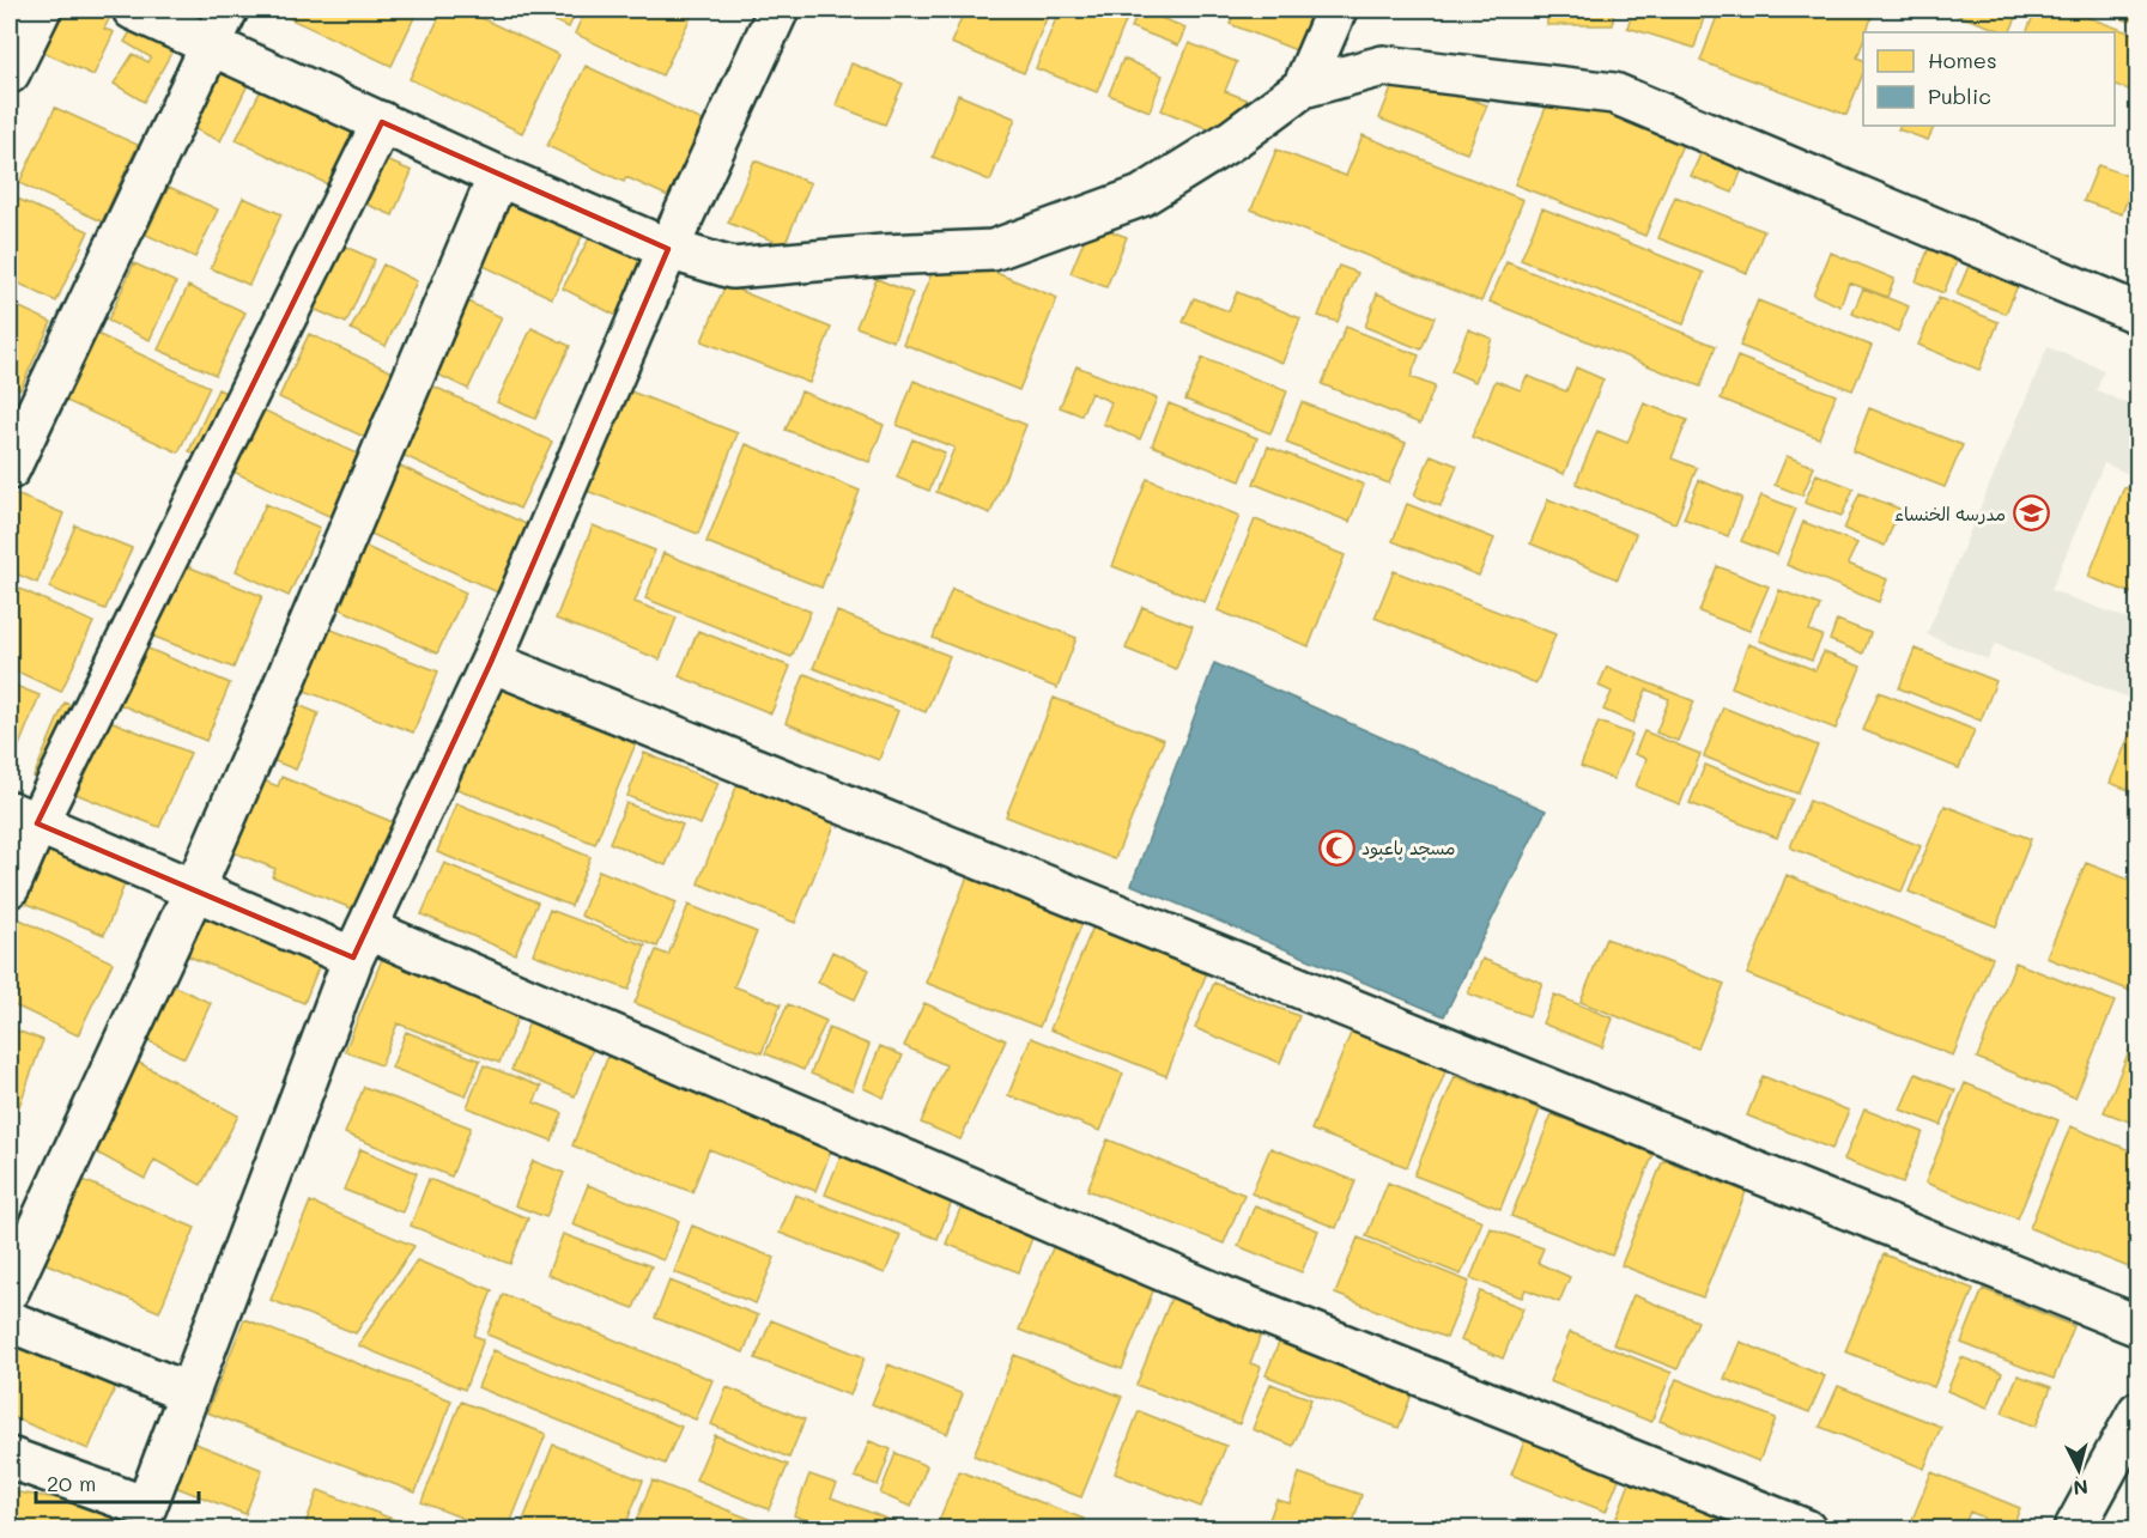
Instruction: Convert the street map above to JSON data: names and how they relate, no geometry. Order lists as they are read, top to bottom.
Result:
{
  "places": {
    "school or university": ["مدرسه الخنساء"],
    "mosque": ["مسجد باعبود"]
  },
  "legend": ["Homes", "Public"],
  "scale_bar": "20 m",
  "north": "bottom"
}
